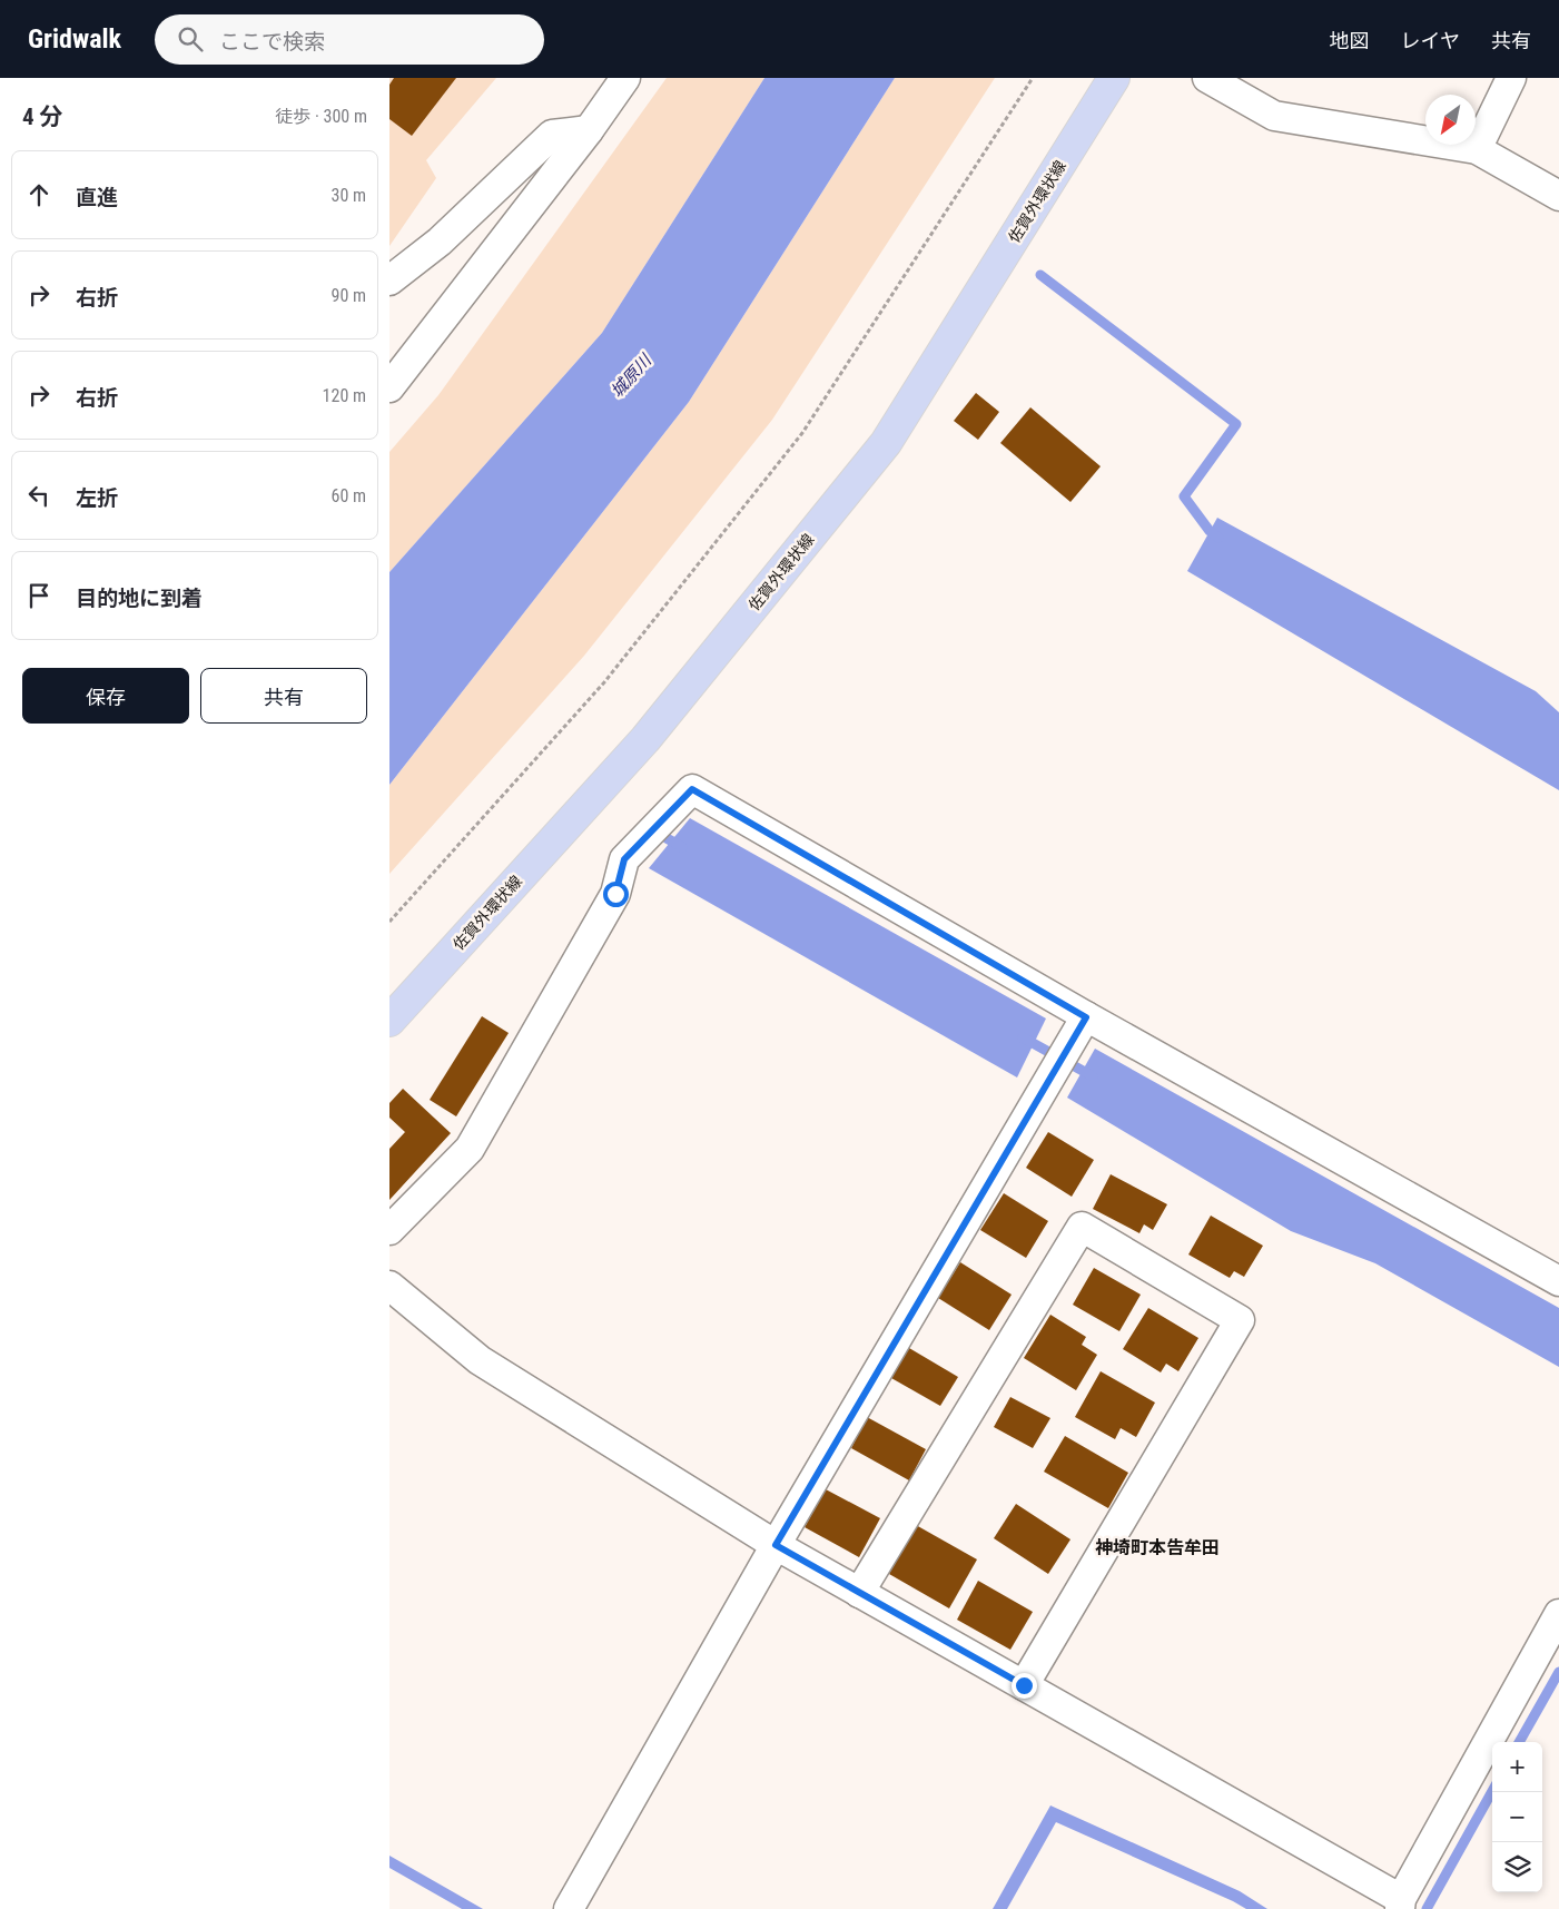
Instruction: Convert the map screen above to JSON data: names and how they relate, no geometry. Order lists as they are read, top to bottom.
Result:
{
  "streets": {
    "main road": ["佐賀外環状線"]
  },
  "districts": ["神埼町本告牟田"],
  "water": ["城原川"],
  "north": "bottom left",
  "page": {
    "header": "Gridwalk",
    "search": "ここで検索",
    "nav": ["地図", "レイヤ", "共有"],
    "heading": ["4 分", "徒歩 · 300 m"],
    "list": [
      ["直進", "30 m"],
      ["右折", "90 m"],
      ["右折", "120 m"],
      ["左折", "60 m"],
      "目的地に到着"
    ],
    "buttons": ["保存", "共有"],
    "map_buttons": ["+", "−"]
  }
}
